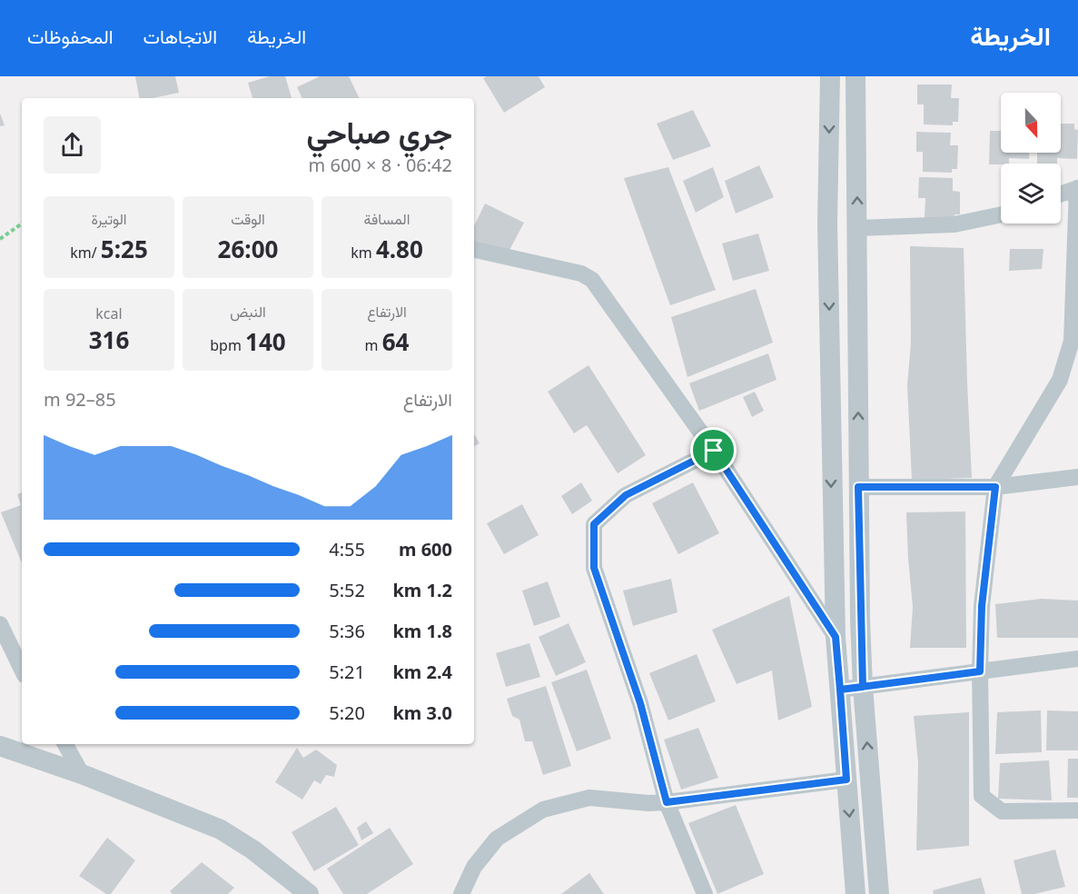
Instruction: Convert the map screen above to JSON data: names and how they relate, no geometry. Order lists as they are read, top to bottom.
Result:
{
  "north": "bottom",
  "page": {
    "header": "الخريطة",
    "nav": ["الخريطة", "الاتجاهات", "المحفوظات"],
    "heading": ["جري صباحي", "06:42 · 8 × 600 m"],
    "stats": [
      ["المسافة", "4.80 km"],
      ["الوقت", "26:00"],
      ["الوتيرة", "5:25 /km"],
      ["الارتفاع", "64 m"],
      ["النبض", "140 bpm"],
      ["kcal", "316"]
    ],
    "chart": ["الارتفاع", "85–92 m"],
    "list": [
      {
        "name": "600 m",
        "note": "4:55"
      },
      {
        "name": "1.2 km",
        "note": "5:52"
      },
      {
        "name": "1.8 km",
        "note": "5:36"
      },
      {
        "name": "2.4 km",
        "note": "5:21"
      },
      {
        "name": "3.0 km",
        "note": "5:20"
      }
    ]
  }
}
